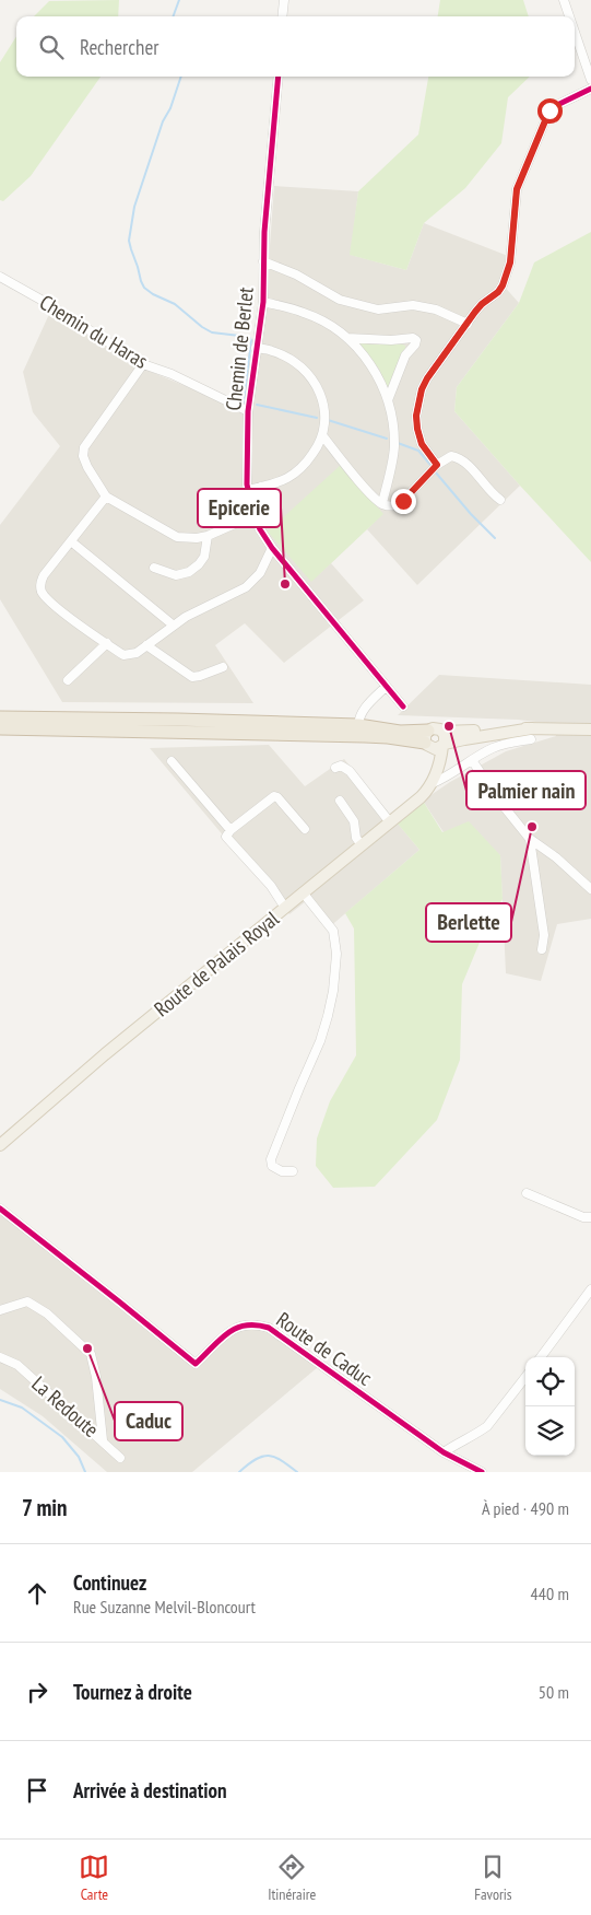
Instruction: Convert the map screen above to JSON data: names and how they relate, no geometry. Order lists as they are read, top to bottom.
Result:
{
  "streets": {
    "main road": ["Route de Palais Royal"],
    "street": [
      "Chemin du Haras",
      "Chemin de Berlet",
      "Route de Caduc",
      "La Redoute"
    ]
  },
  "crossings": [
    ["Chemin du Haras", "Chemin de Berlet"]
  ],
  "places": [
    "Epicerie",
    "Palmier nain",
    "Berlette",
    "Caduc"
  ],
  "page": {
    "search": "Rechercher",
    "heading": ["7 min", "À pied · 490 m"],
    "list": [
      ["Continuez", "Rue Suzanne Melvil-Bloncourt", "440 m"],
      ["Tournez à droite", "50 m"],
      "Arrivée à destination"
    ],
    "nav": ["Carte", "Itinéraire", "Favoris"]
  }
}
